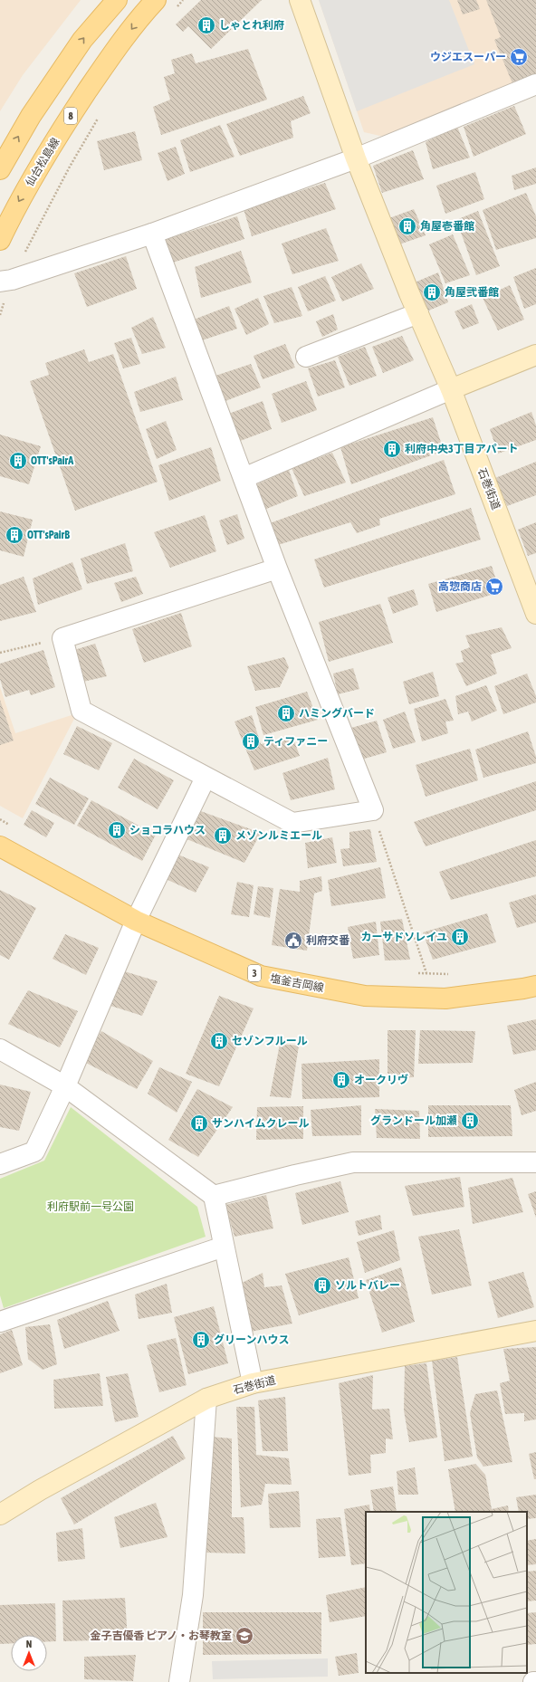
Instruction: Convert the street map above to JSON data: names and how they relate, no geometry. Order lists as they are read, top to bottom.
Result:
{
  "streets": {
    "main road": [
      "8",
      "仙台松島線",
      "3",
      "塩釜吉岡線"
    ],
    "street": ["石巻街道"]
  },
  "parks": ["利府駅前一号公園"],
  "places": {
    "building": [
      "しゃとれ利府",
      "角屋壱番館",
      "角屋弐番館",
      "利府中央3丁目アパート",
      "OTT'sPairA",
      "OTT'sPairB",
      "ハミングバード",
      "ティファニー",
      "ショコラハウス",
      "メゾンルミエール",
      "カーサドソレイユ",
      "セゾンフルール",
      "オークリヴ",
      "グランドール加瀬",
      "サンハイムクレール",
      "ソルトバレー",
      "グリーンハウス"
    ],
    "supermarket": ["ウジエスーパー", "高惣商店"],
    "public building": ["利府交番"],
    "school or university": ["金子吉優香 ピアノ・お琴教室"]
  },
  "north": "top"
}
